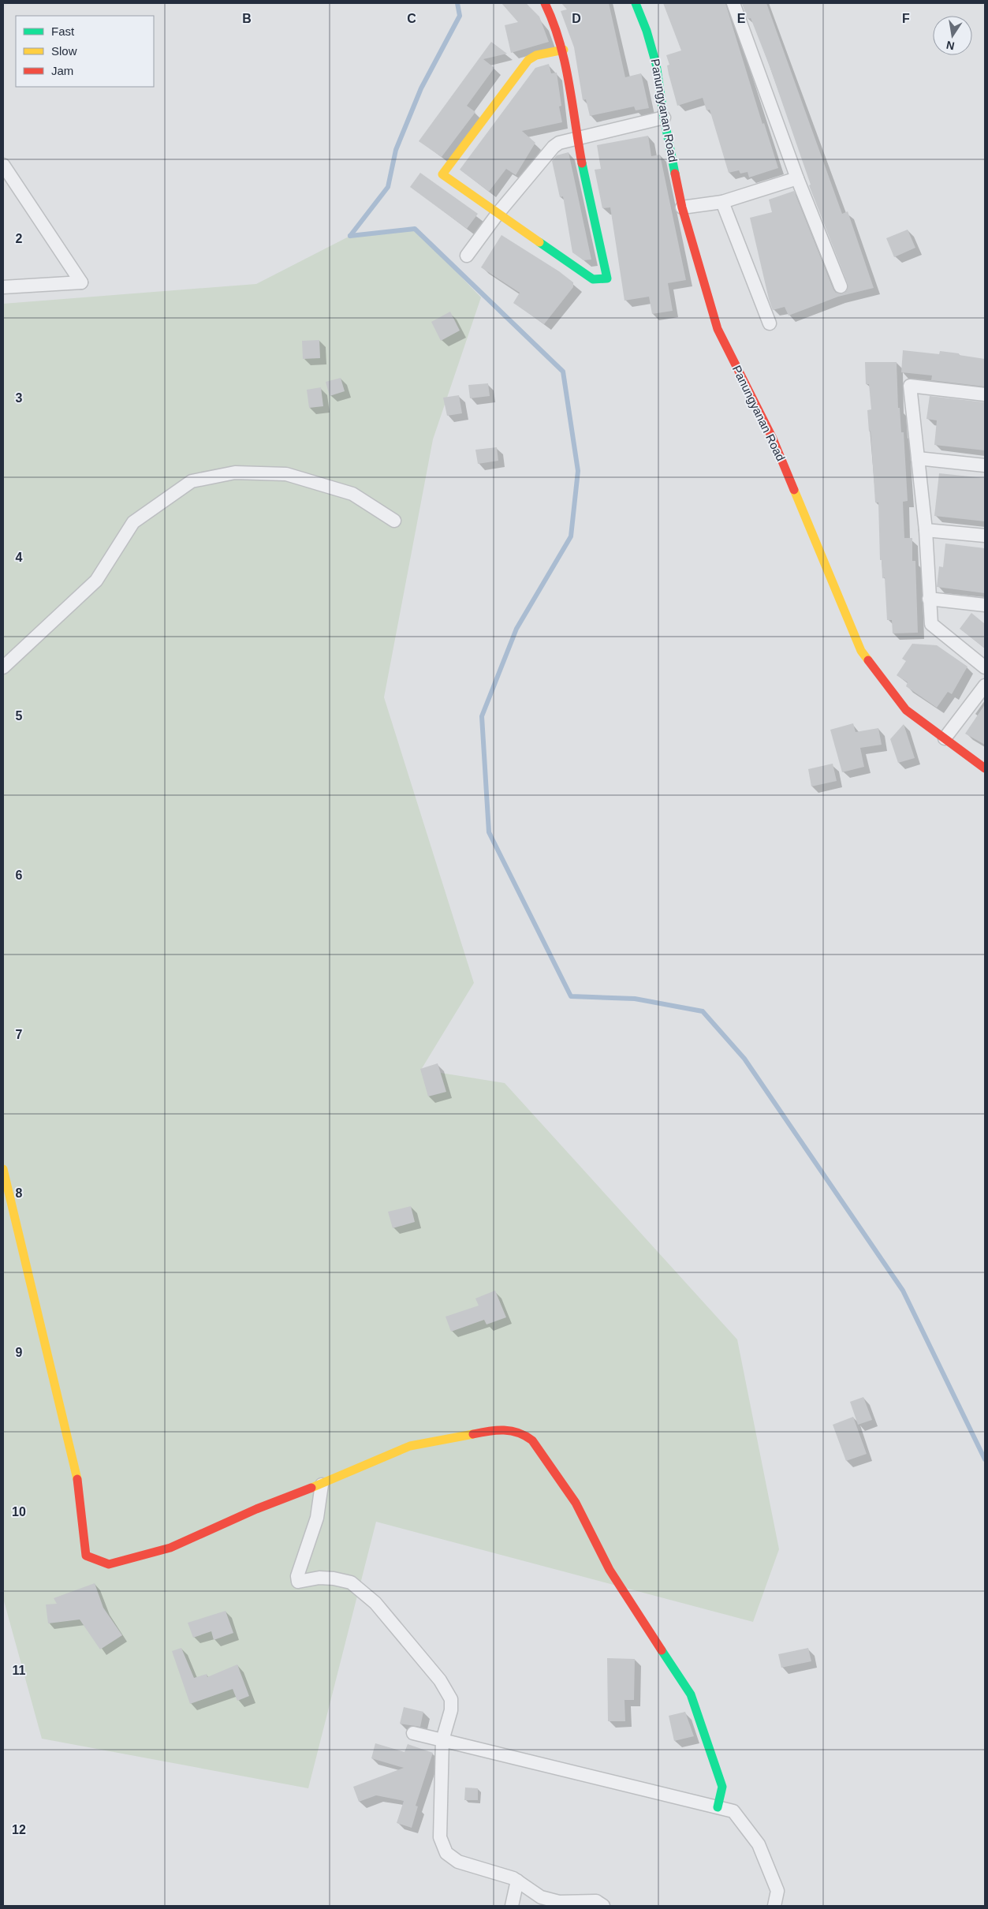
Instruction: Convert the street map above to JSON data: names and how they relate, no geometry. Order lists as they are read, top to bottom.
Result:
{
  "streets": {
    "street": ["Panungyanan Road"]
  },
  "legend": ["Fast", "Slow", "Jam"],
  "north": "bottom",
  "grid": {
    "columns": [
      "B",
      "C",
      "D",
      "E",
      "F"
    ],
    "rows": [
      "2",
      "3",
      "4",
      "5",
      "6",
      "7",
      "8",
      "9",
      "10",
      "11",
      "12"
    ]
  }
}
